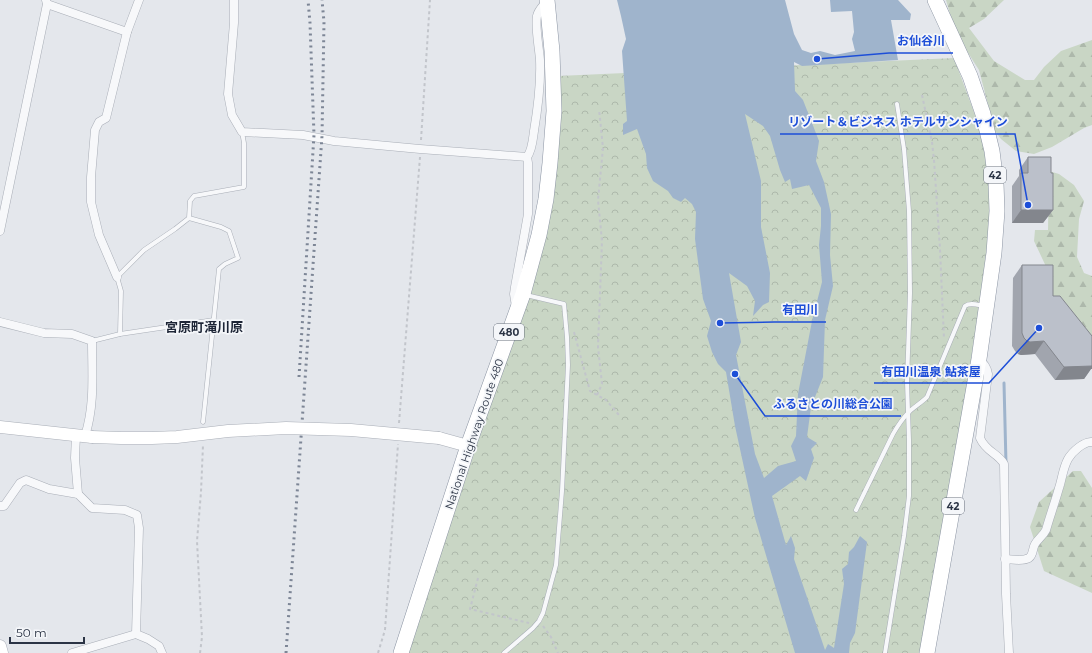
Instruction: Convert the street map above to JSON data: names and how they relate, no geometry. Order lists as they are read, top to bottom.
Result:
{
  "streets": {
    "highway": ["42", "480", "National Highway Route 480"]
  },
  "districts": ["宮原町滝川原"],
  "places": [
    "お仙谷川",
    "リゾート＆ビジネス ホテルサンシャイン",
    "有田川",
    "有田川温泉 鮎茶屋",
    "ふるさとの川総合公園"
  ],
  "scale_bar": "50 m"
}
